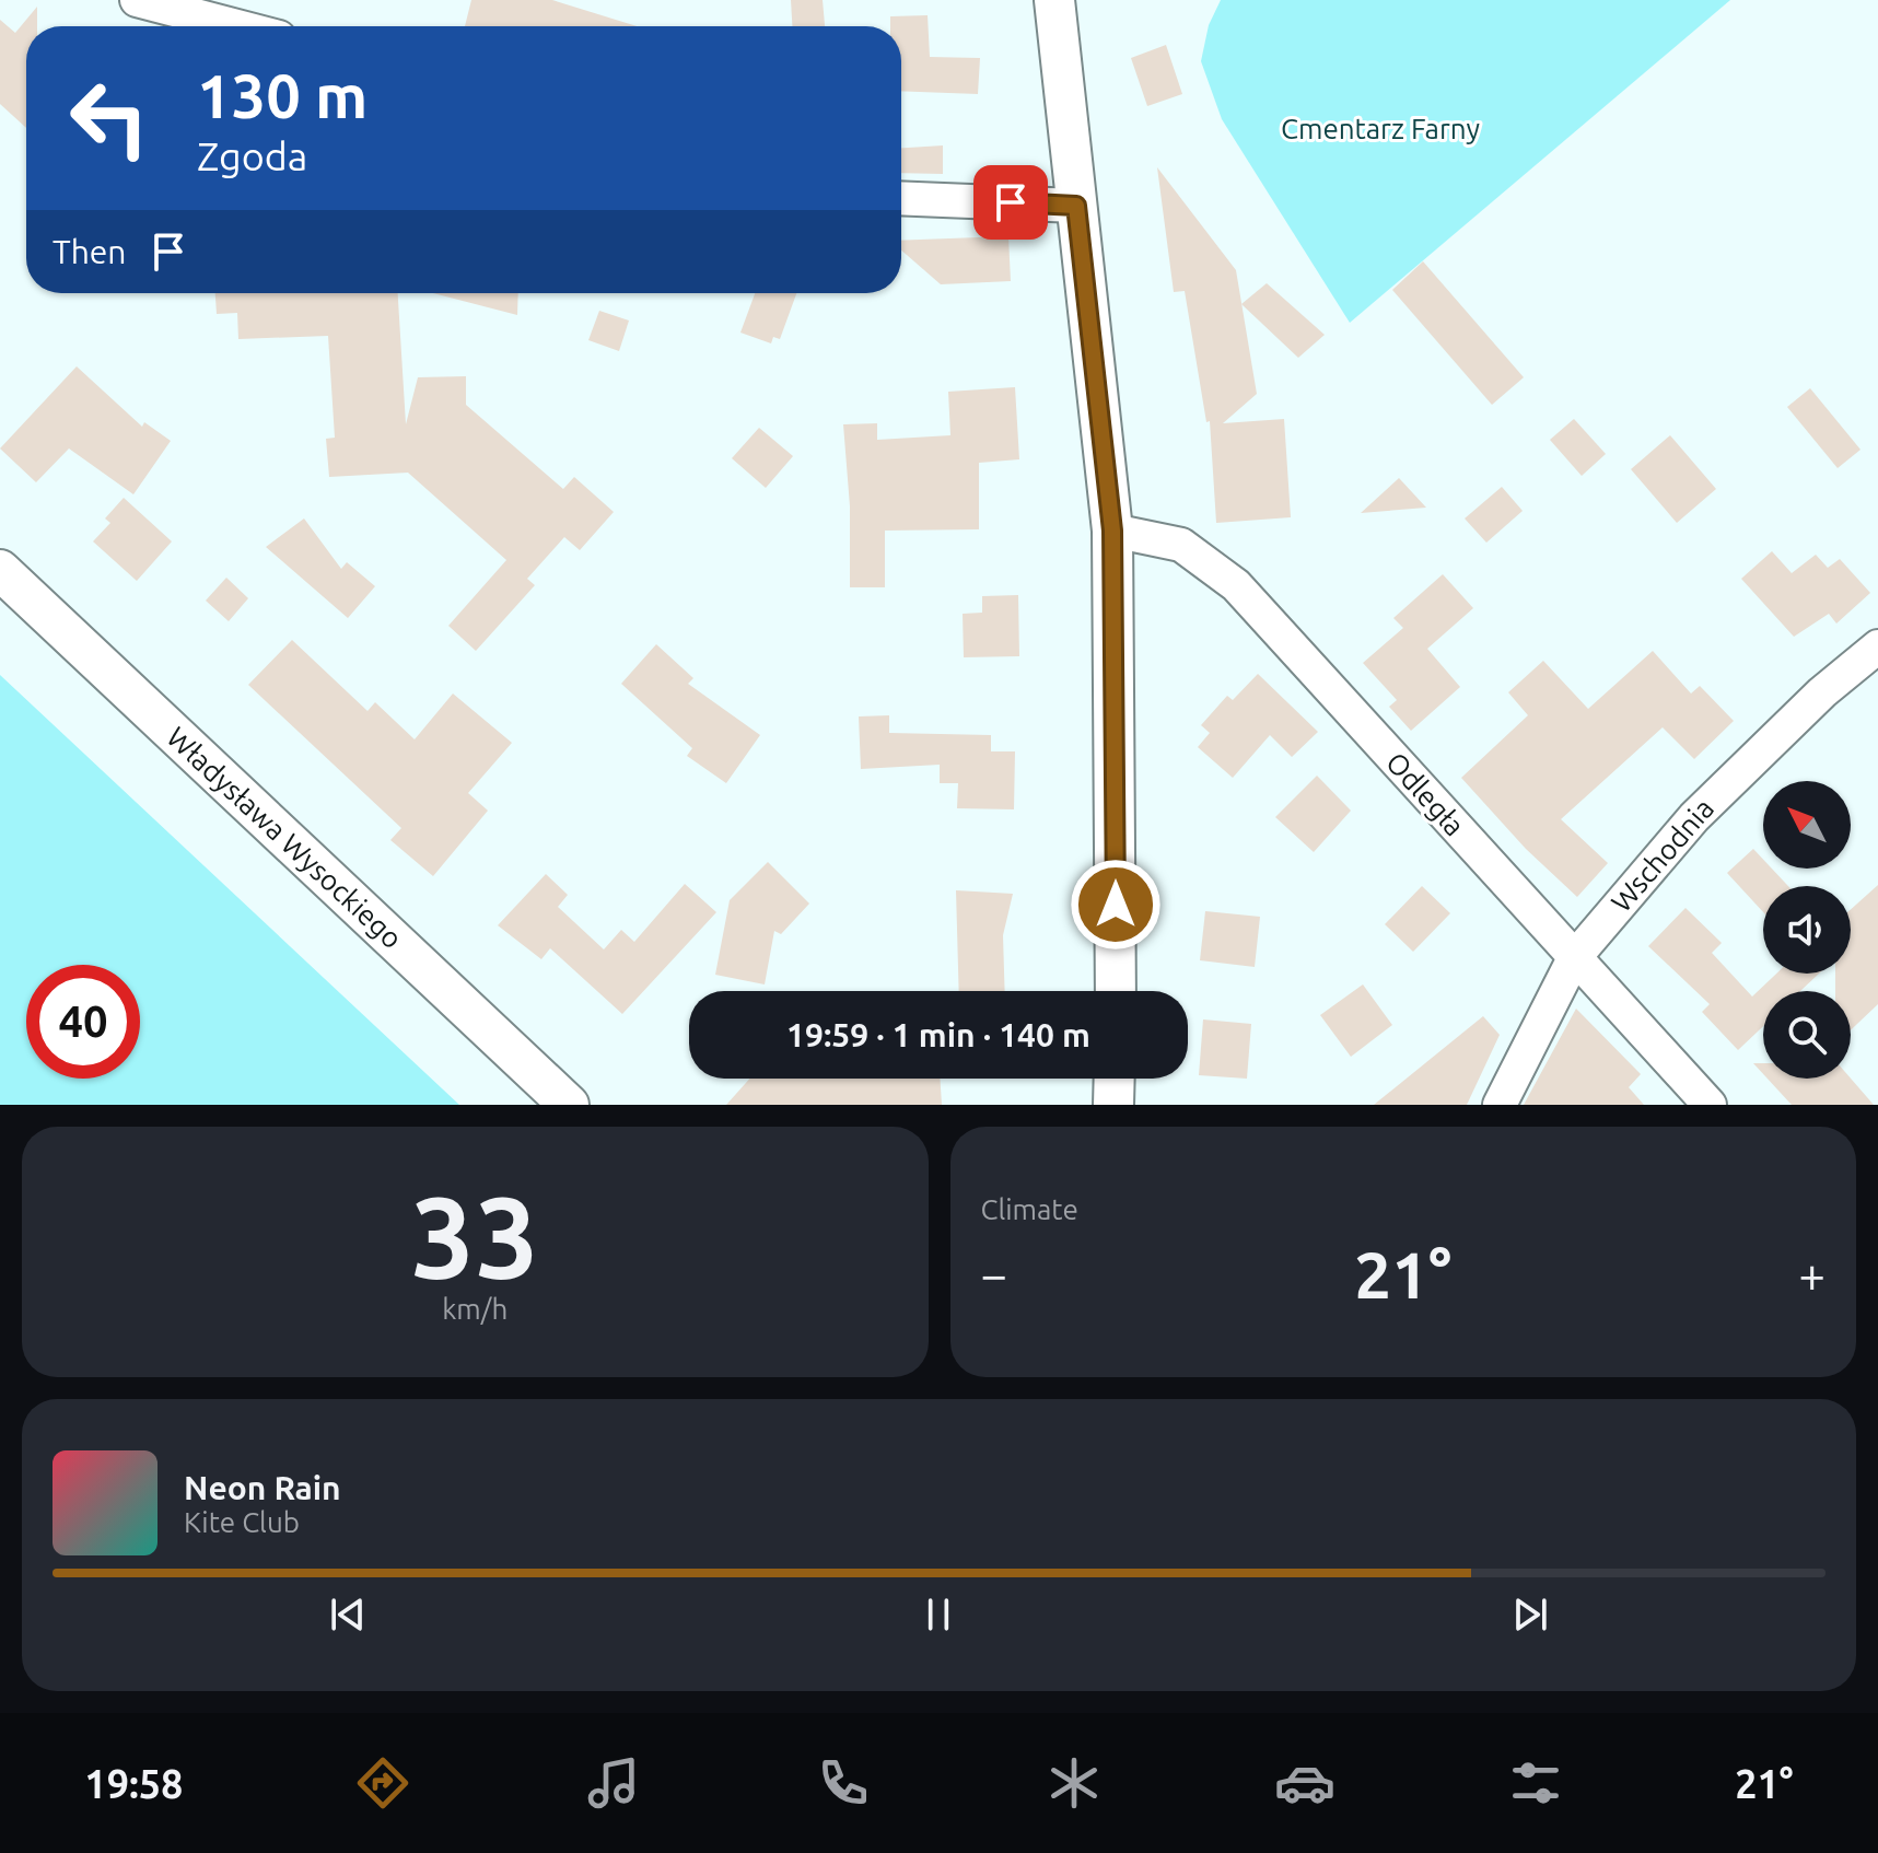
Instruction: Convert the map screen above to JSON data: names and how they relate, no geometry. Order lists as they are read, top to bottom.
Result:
{
  "streets": {
    "street": ["Odległa", "Władysława Wysockiego", "Wschodnia"]
  },
  "crossings": [
    ["Odległa", "Wschodnia"]
  ],
  "parks": ["Cmentarz Farny"],
  "north": "top left",
  "page": {
    "turn": ["130 m", "Zgoda"],
    "then": "Then",
    "limit": "40",
    "trip": "19:59 · 1 min · 140 m",
    "tile": [
      ["33", "km/h"],
      "Climate"
    ],
    "heat": ["−", "21°", "+"],
    "song": ["Neon Rain", "Kite Club"],
    "tabs": ["19:58", "21°"]
  }
}
